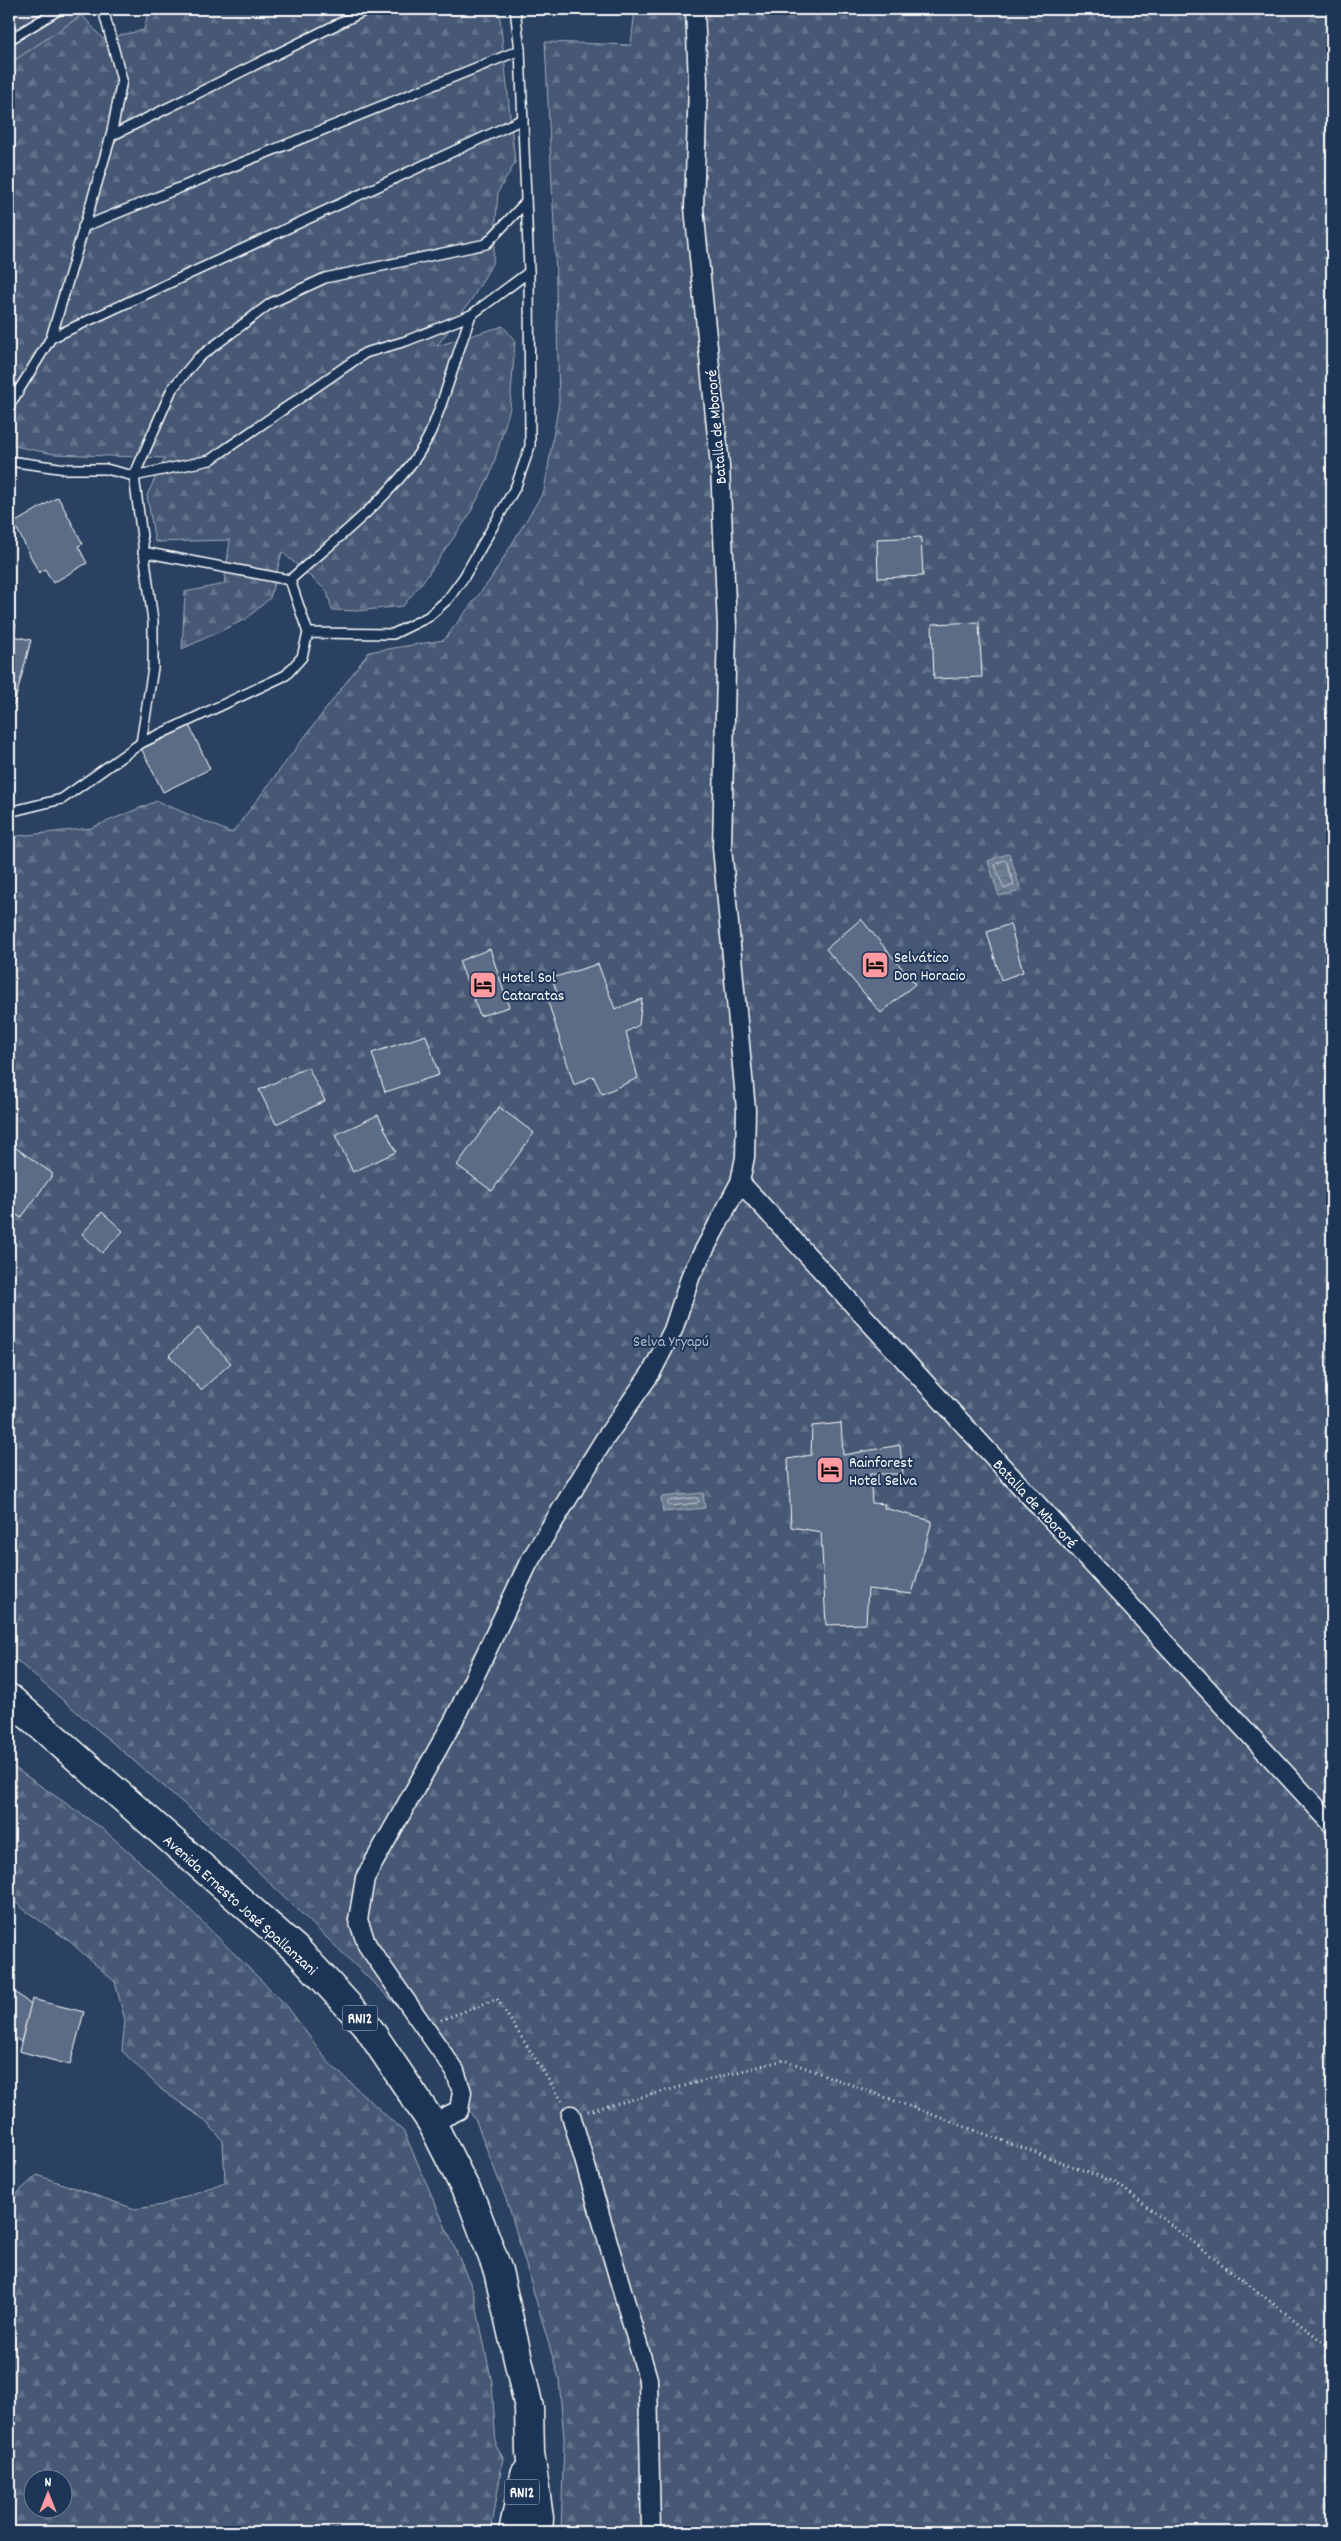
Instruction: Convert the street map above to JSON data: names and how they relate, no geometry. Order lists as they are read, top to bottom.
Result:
{
  "streets": {
    "highway": ["Avenida Ernesto José Spallanzani", "RN12"],
    "street": ["Batalla de Mbororé"]
  },
  "crossings": [
    ["Batalla de Mbororé", "Avenida Ernesto José Spallanzani"]
  ],
  "parks": ["Selva Yryapú"],
  "places": {
    "hotel": ["Selvático Don Horacio", "Hotel Sol Cataratas", "Rainforest Hotel Selva"]
  },
  "north": "top"
}
